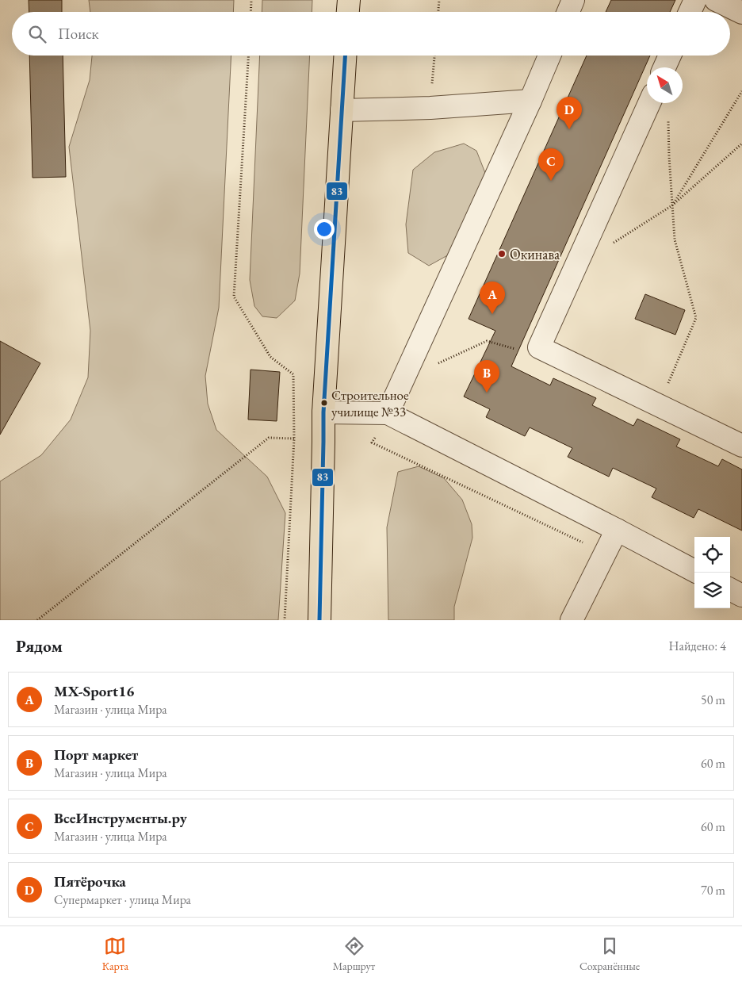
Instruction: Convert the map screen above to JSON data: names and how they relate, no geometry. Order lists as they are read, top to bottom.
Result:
{
  "places": ["Окинава", "Строительное училище №33"],
  "lines": ["transit line 83"],
  "north": "top left",
  "page": {
    "search": "Поиск",
    "pins": [
      "D",
      "C",
      "A",
      "B"
    ],
    "heading": ["Рядом", "Найдено: 4"],
    "list": [
      {
        "mark": "A",
        "name": "MX-Sport16",
        "note": "Магазин · улица Мира",
        "value": "50 m"
      },
      {
        "mark": "B",
        "name": "Порт маркет",
        "note": "Магазин · улица Мира",
        "value": "60 m"
      },
      {
        "mark": "C",
        "name": "ВсеИнструменты.ру",
        "note": "Магазин · улица Мира",
        "value": "60 m"
      },
      {
        "mark": "D",
        "name": "Пятёрочка",
        "note": "Супермаркет · улица Мира",
        "value": "70 m"
      }
    ],
    "nav": ["Карта", "Маршрут", "Сохранённые"]
  }
}
